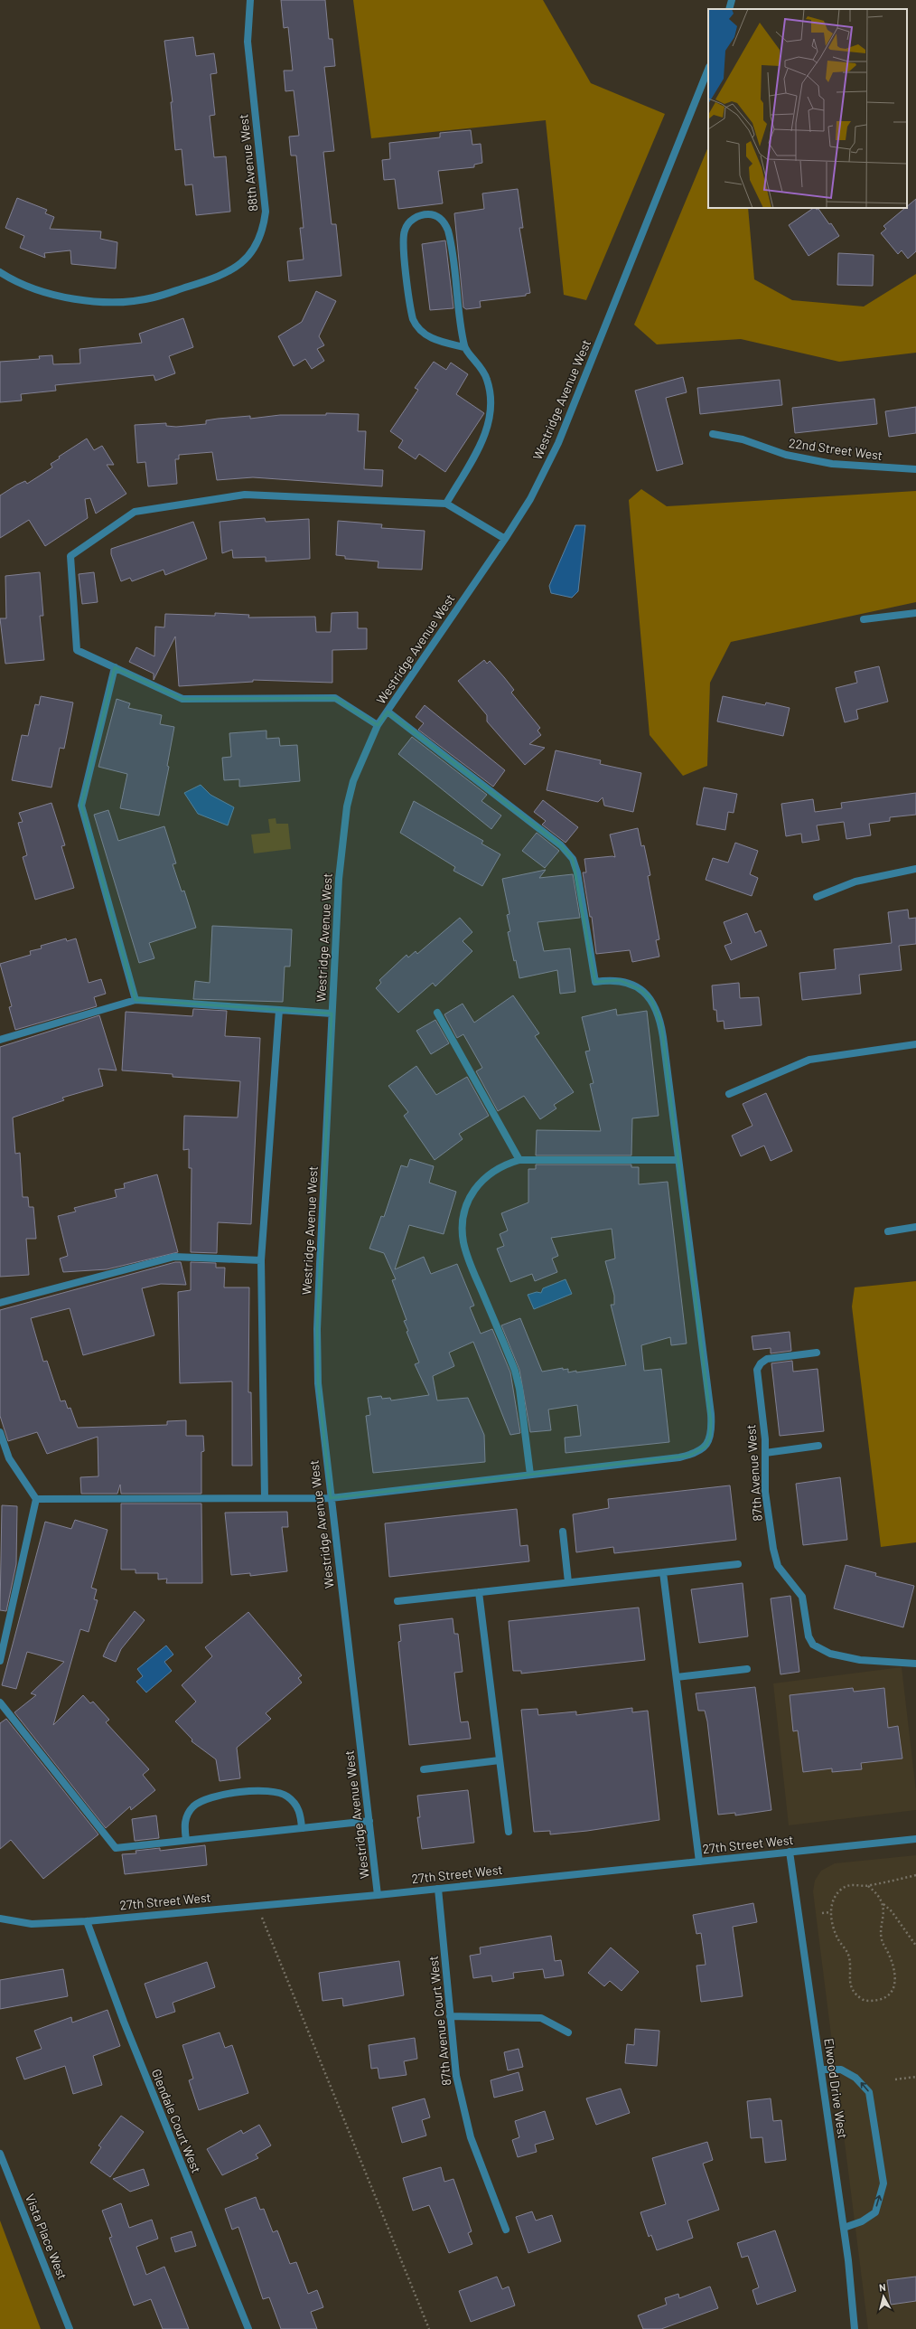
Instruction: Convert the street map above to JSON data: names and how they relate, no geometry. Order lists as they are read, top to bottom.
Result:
{
  "streets": {
    "street": [
      "88th Avenue West",
      "Westridge Avenue West",
      "22nd Street West",
      "87th Avenue West",
      "27th Street West",
      "87th Avenue Court West",
      "Elwood Drive West",
      "Glendale Court West",
      "Vista Place West"
    ]
  },
  "crossings": [
    ["Westridge Avenue West", "27th Street West"],
    ["27th Street West", "87th Avenue Court West"],
    ["27th Street West", "Elwood Drive West"],
    ["27th Street West", "Glendale Court West"]
  ],
  "north": "top"
}
